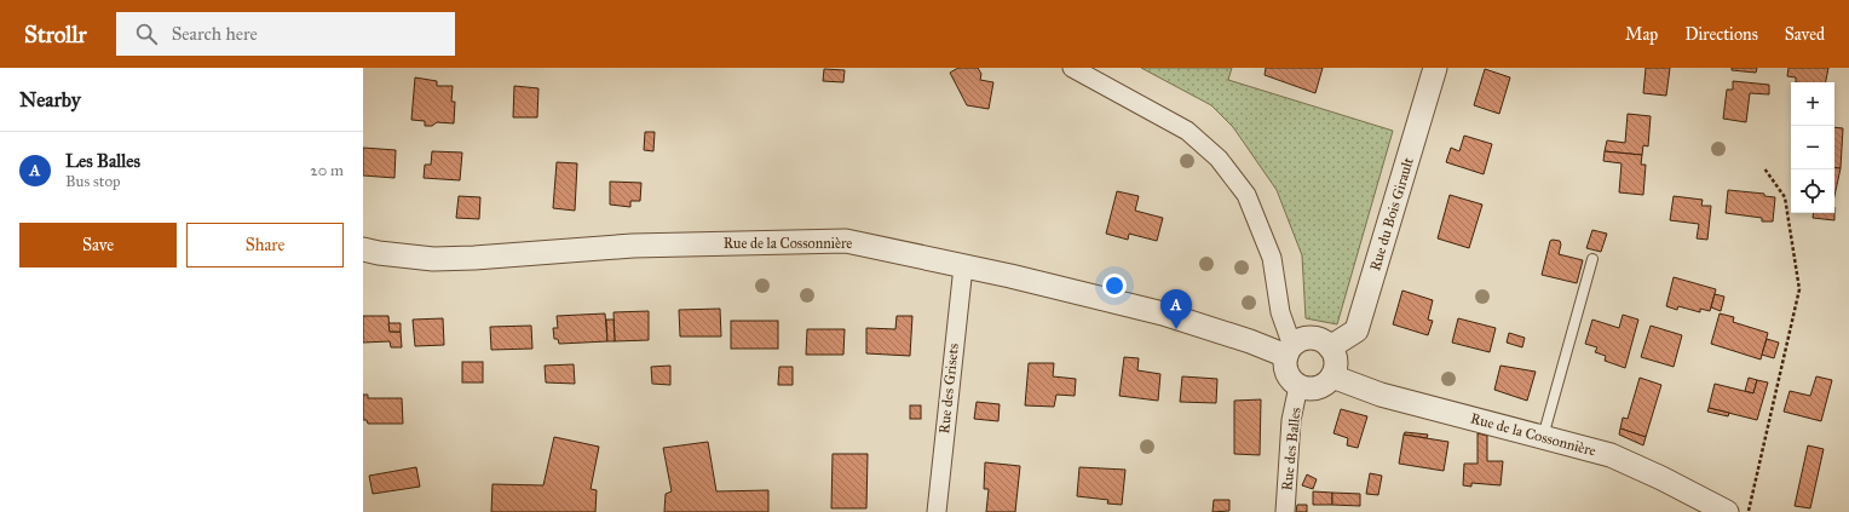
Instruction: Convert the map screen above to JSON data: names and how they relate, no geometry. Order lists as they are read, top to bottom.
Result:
{
  "streets": {
    "street": [
      "Rue du Bois Girault",
      "Rue de la Cossonnière",
      "Rue des Grisets",
      "Rue des Balles"
    ]
  },
  "crossings": [
    ["Rue du Bois Girault", "Rue de la Cossonnière"],
    ["Rue du Bois Girault", "Rue des Balles"],
    ["Rue de la Cossonnière", "Rue des Grisets"],
    ["Rue de la Cossonnière", "Rue des Balles"]
  ],
  "page": {
    "header": "Strollr",
    "search": "Search here",
    "nav": ["Map", "Directions", "Saved"],
    "heading": "Nearby",
    "map_buttons": ["+", "−"],
    "list": [
      {
        "mark": "A",
        "name": "Les Balles",
        "note": "Bus stop",
        "value": "20 m"
      }
    ],
    "buttons": ["Save", "Share"],
    "pins": "A"
  }
}
